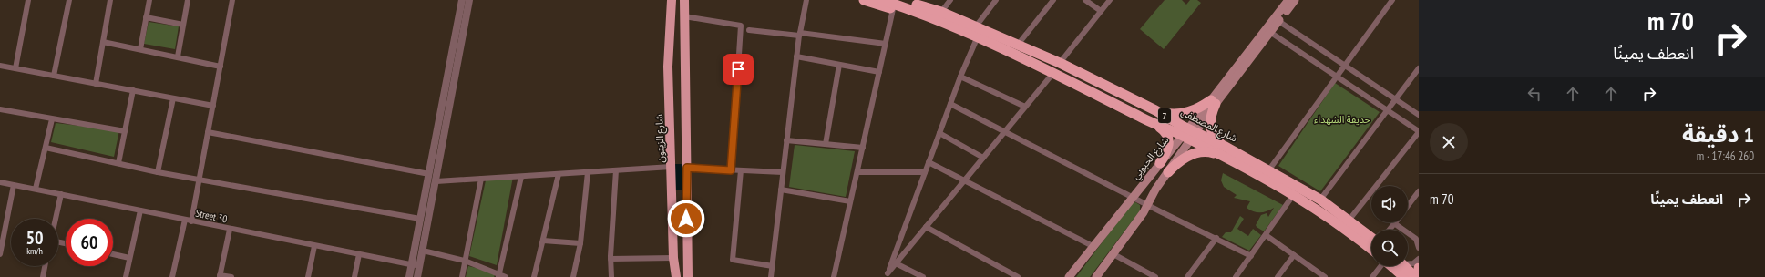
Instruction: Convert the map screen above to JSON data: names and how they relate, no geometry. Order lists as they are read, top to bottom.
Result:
{
  "streets": {
    "highway": ["7", "شارع المصطفى"],
    "main road": ["شارع الزيتون", "شارع الحبوبي"],
    "street": ["Street 30"]
  },
  "crossings": [
    ["7", "شارع المصطفى"],
    ["شارع المصطفى", "شارع الحبوبي"]
  ],
  "parks": ["حديقة الشهداء"],
  "page": {
    "turn": ["70 m", "انعطف يمينًا"],
    "heading": ["1 دقيقة", "260 m · 17:46"],
    "list": [
      {
        "name": "انعطف يمينًا",
        "value": "70 m"
      }
    ],
    "speed": "50 km/h",
    "limit": "60"
  }
}
